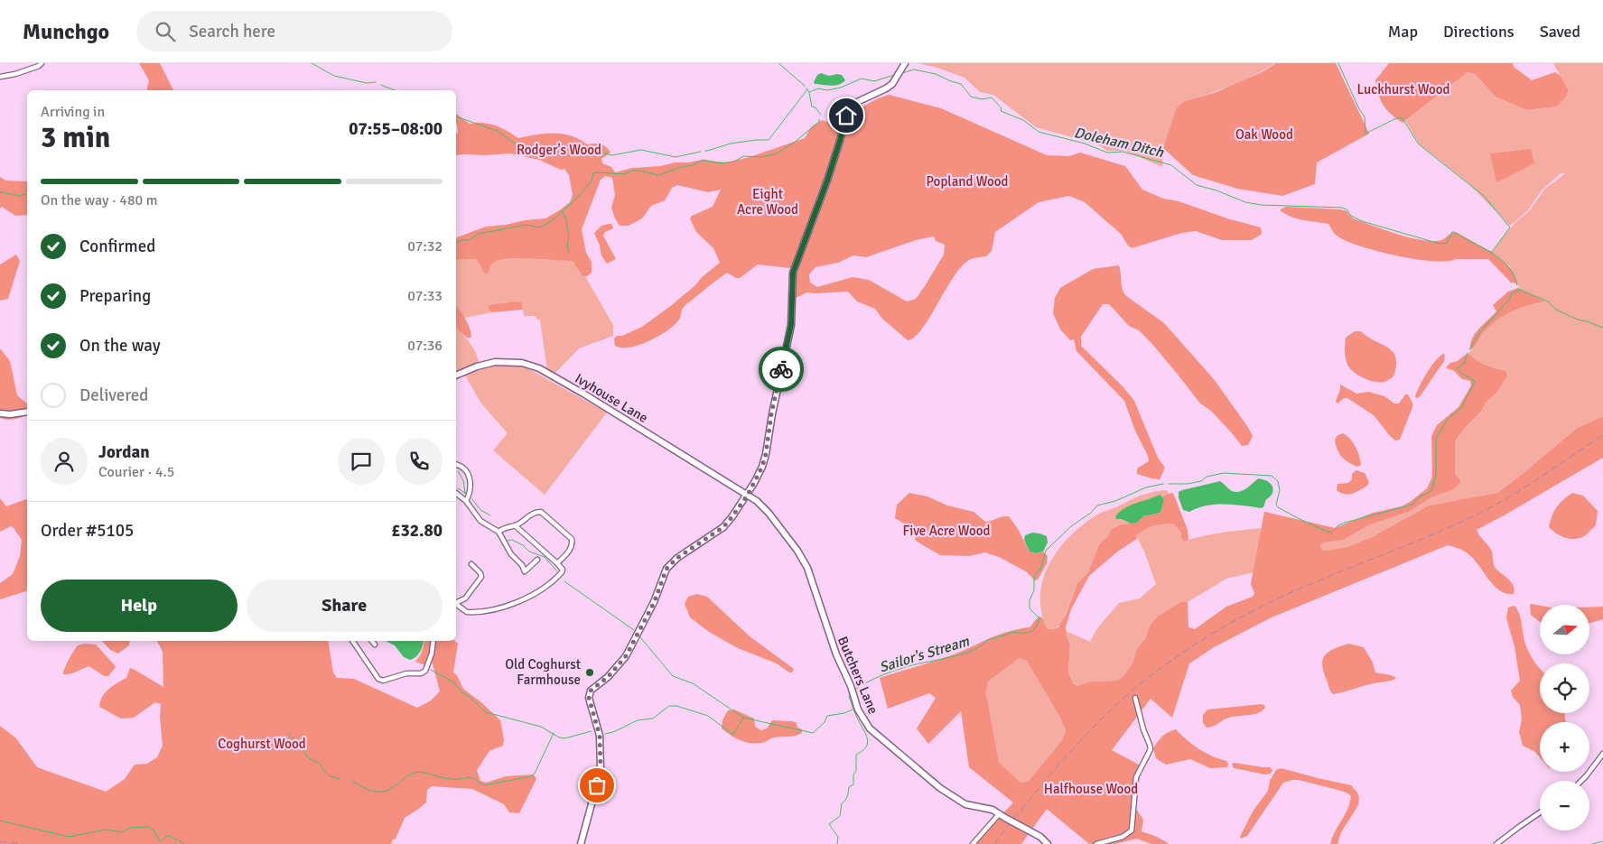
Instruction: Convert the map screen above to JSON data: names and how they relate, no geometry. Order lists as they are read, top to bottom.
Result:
{
  "streets": {
    "street": ["Ivyhouse Lane", "Butchers Lane"]
  },
  "crossings": [
    ["Ivyhouse Lane", "Butchers Lane"]
  ],
  "water": ["Doleham Ditch", "Sailor's Stream"],
  "parks": [
    "Luckhurst Wood",
    "Oak Wood",
    "Rodger's Wood",
    "Popland Wood",
    "Eight Acre Wood",
    "Five Acre Wood",
    "Coghurst Wood",
    "Halfhouse Wood"
  ],
  "places": ["Old Coghurst Farmhouse"],
  "north": "right",
  "page": {
    "header": "Munchgo",
    "search": "Search here",
    "nav": ["Map", "Directions", "Saved"],
    "heading": ["3 min", "Arriving in", "07:55–08:00"],
    "panel": [
      "Jordan",
      "Courier · 4.5",
      "Order #5105",
      "£32.80"
    ],
    "bar": "On the way · 480 m",
    "list": [
      ["Confirmed", "07:32"],
      ["Preparing", "07:33"],
      ["On the way", "07:36"],
      "Delivered"
    ],
    "buttons": ["Help", "Share"],
    "map_buttons": ["+", "−"]
  }
}
